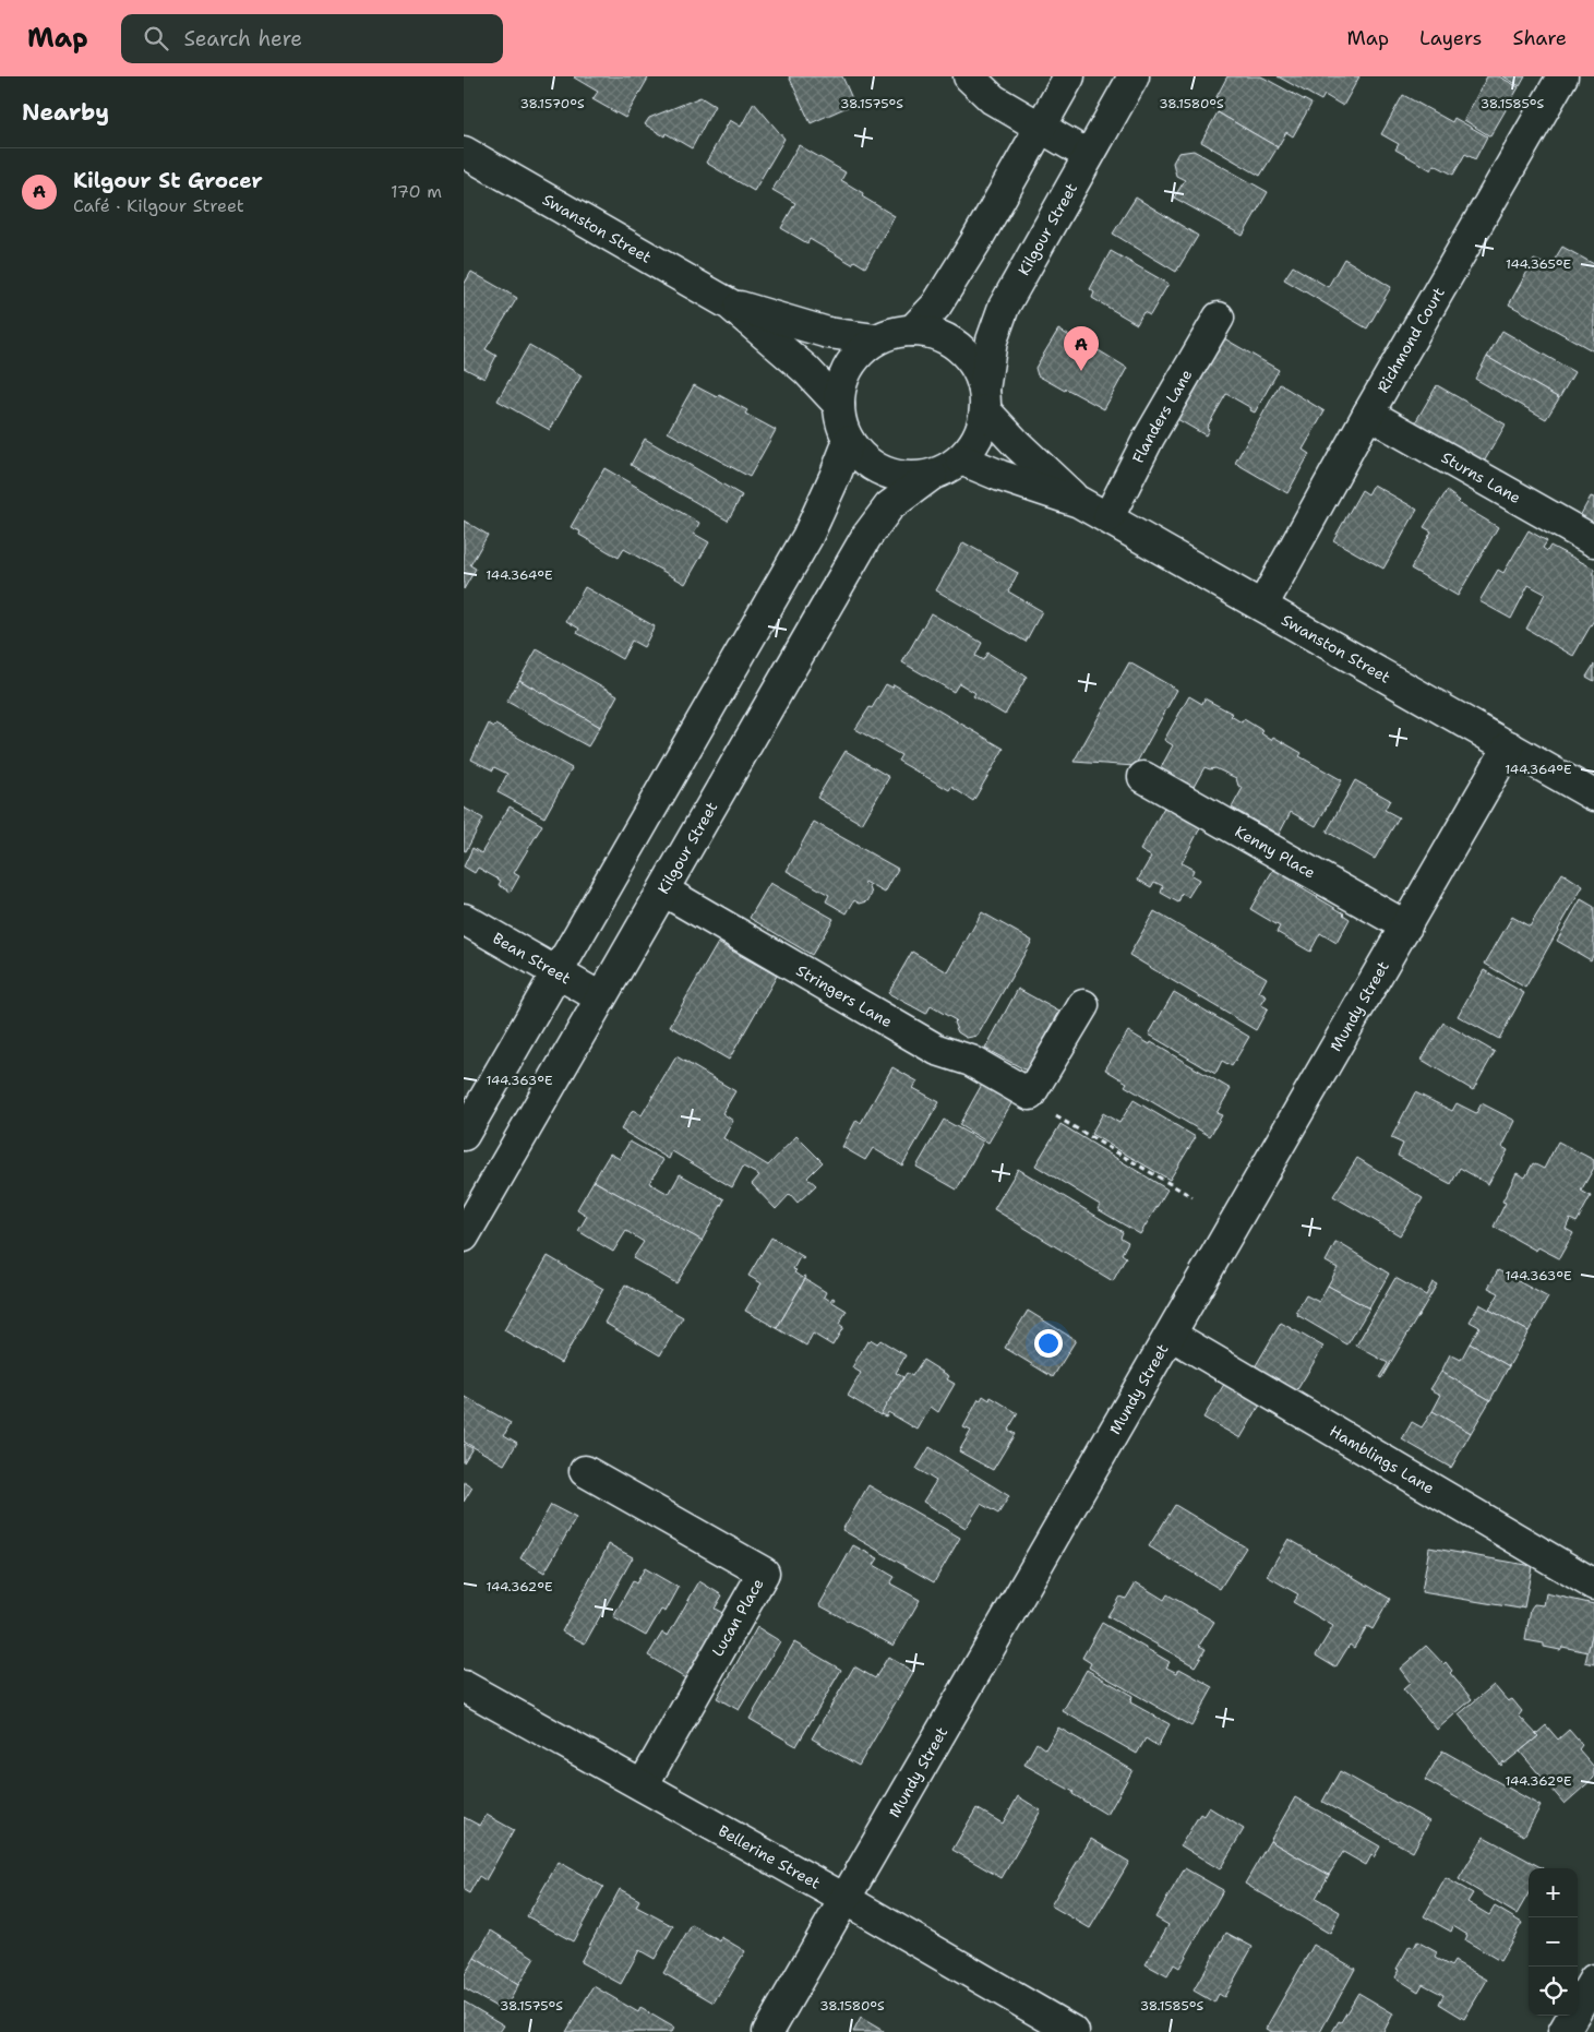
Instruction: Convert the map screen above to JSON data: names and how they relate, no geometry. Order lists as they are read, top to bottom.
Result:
{
  "streets": {
    "street": [
      "Swanston Street",
      "Kilgour Street",
      "Richmond Court",
      "Flanders Lane",
      "Sturns Lane",
      "Kenny Place",
      "Bean Street",
      "Stringers Lane",
      "Mundy Street",
      "Hamblings Lane",
      "Lucan Place",
      "Bellerine Street"
    ]
  },
  "crossings": [
    ["Swanston Street", "Kilgour Street"],
    ["Swanston Street", "Richmond Court"],
    ["Swanston Street", "Flanders Lane"],
    ["Swanston Street", "Mundy Street"],
    ["Kilgour Street", "Bean Street"],
    ["Kilgour Street", "Stringers Lane"],
    ["Richmond Court", "Sturns Lane"],
    ["Kenny Place", "Mundy Street"],
    ["Mundy Street", "Hamblings Lane"],
    ["Mundy Street", "Bellerine Street"],
    ["Lucan Place", "Bellerine Street"]
  ],
  "page": {
    "header": "Map",
    "search": "Search here",
    "nav": ["Map", "Layers", "Share"],
    "heading": "Nearby",
    "list": [
      {
        "mark": "A",
        "name": "Kilgour St Grocer",
        "note": "Café · Kilgour Street",
        "value": "170 m"
      }
    ],
    "pins": "A",
    "map_buttons": ["+", "−"]
  },
  "coordinates": [
    "38.1570°S",
    "38.1575°S",
    "38.1580°S",
    "38.1585°S",
    "144.365°E",
    "144.364°E",
    "144.363°E",
    "144.362°E"
  ]
}
